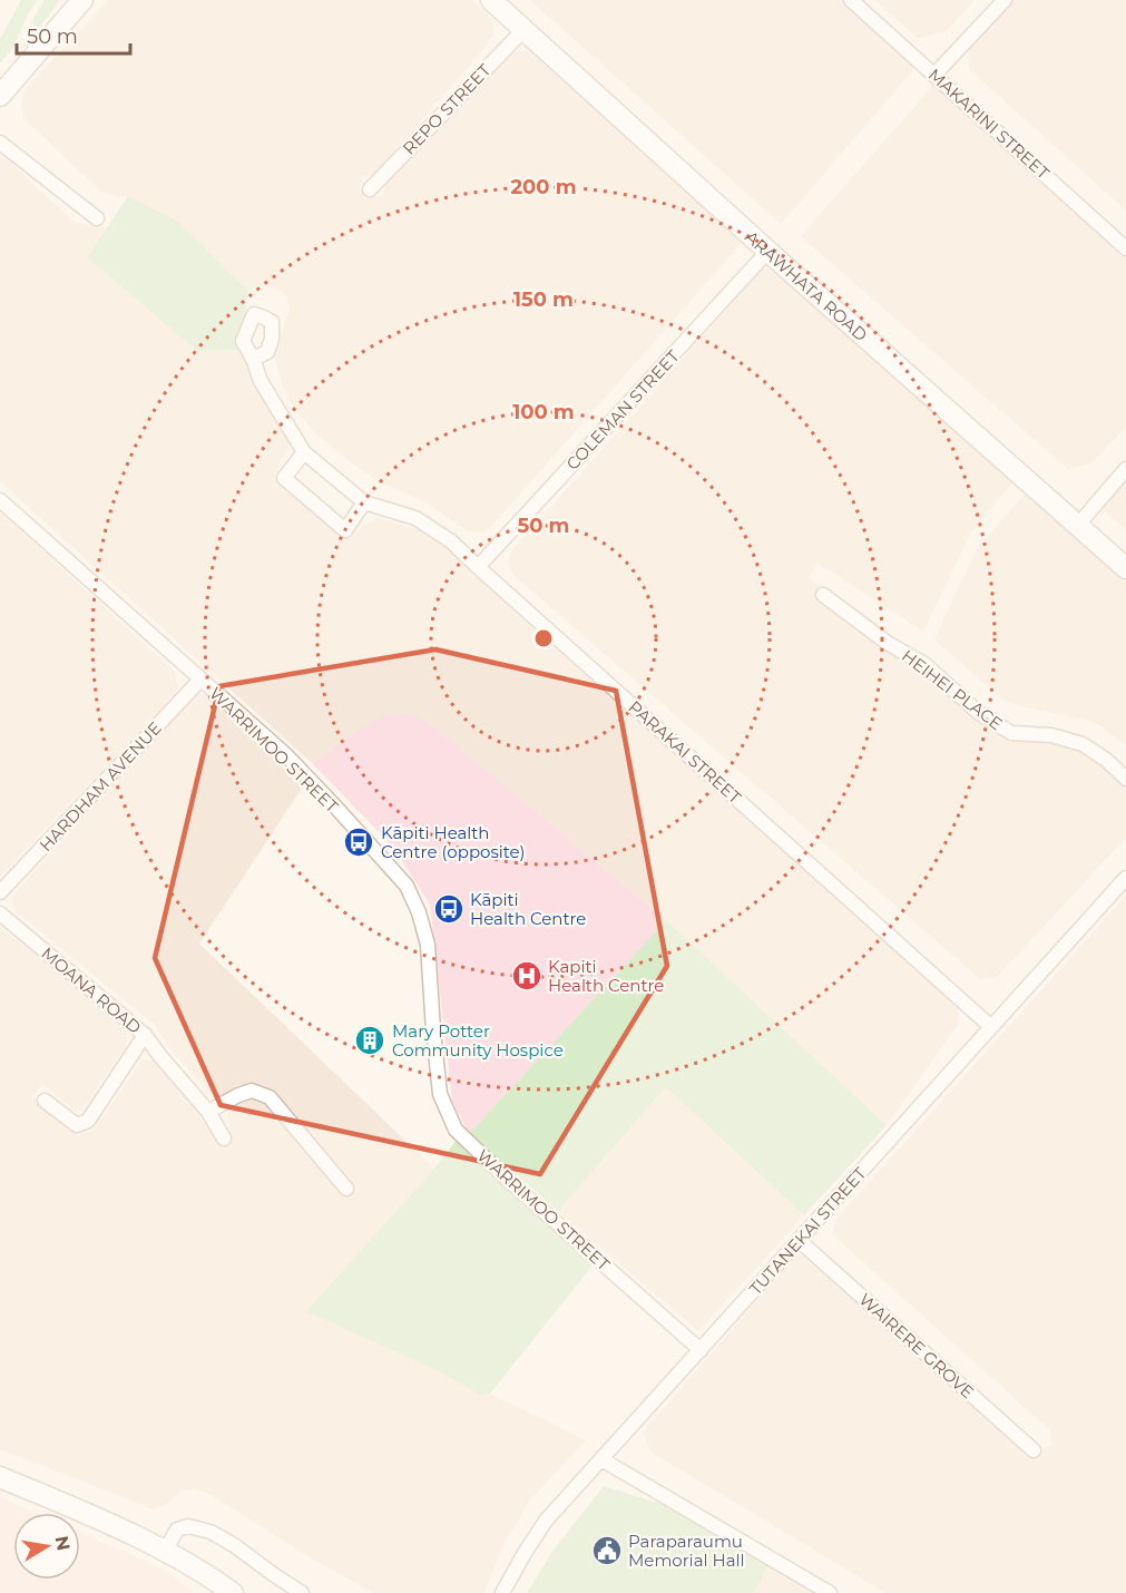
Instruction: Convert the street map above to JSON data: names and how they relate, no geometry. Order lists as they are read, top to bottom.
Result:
{
  "streets": {
    "main road": ["ARAWHATA ROAD"],
    "street": [
      "REPO STREET",
      "MAKARINI STREET",
      "COLEMAN STREET",
      "HEIHEI PLACE",
      "WARRIMOO STREET",
      "PARAKAI STREET",
      "HARDHAM AVENUE",
      "MOANA ROAD",
      "TUTANEKAI STREET",
      "WAIRERE GROVE"
    ]
  },
  "crossings": [
    ["REPO STREET", "ARAWHATA ROAD"],
    ["ARAWHATA ROAD", "COLEMAN STREET"],
    ["COLEMAN STREET", "PARAKAI STREET"],
    ["WARRIMOO STREET", "HARDHAM AVENUE"],
    ["WARRIMOO STREET", "TUTANEKAI STREET"],
    ["PARAKAI STREET", "TUTANEKAI STREET"],
    ["TUTANEKAI STREET", "WAIRERE GROVE"]
  ],
  "places": {
    "bus stop": ["Kāpiti Health Centre (opposite)", "Kāpiti Health Centre"],
    "hospital": ["Kapiti Health Centre"],
    "building": ["Mary Potter Community Hospice"],
    "public building": ["Paraparaumu Memorial Hall"]
  },
  "scale_bar": "50 m",
  "north": "right",
  "rings": [
    "200 m",
    "150 m",
    "100 m",
    "50 m"
  ]
}
